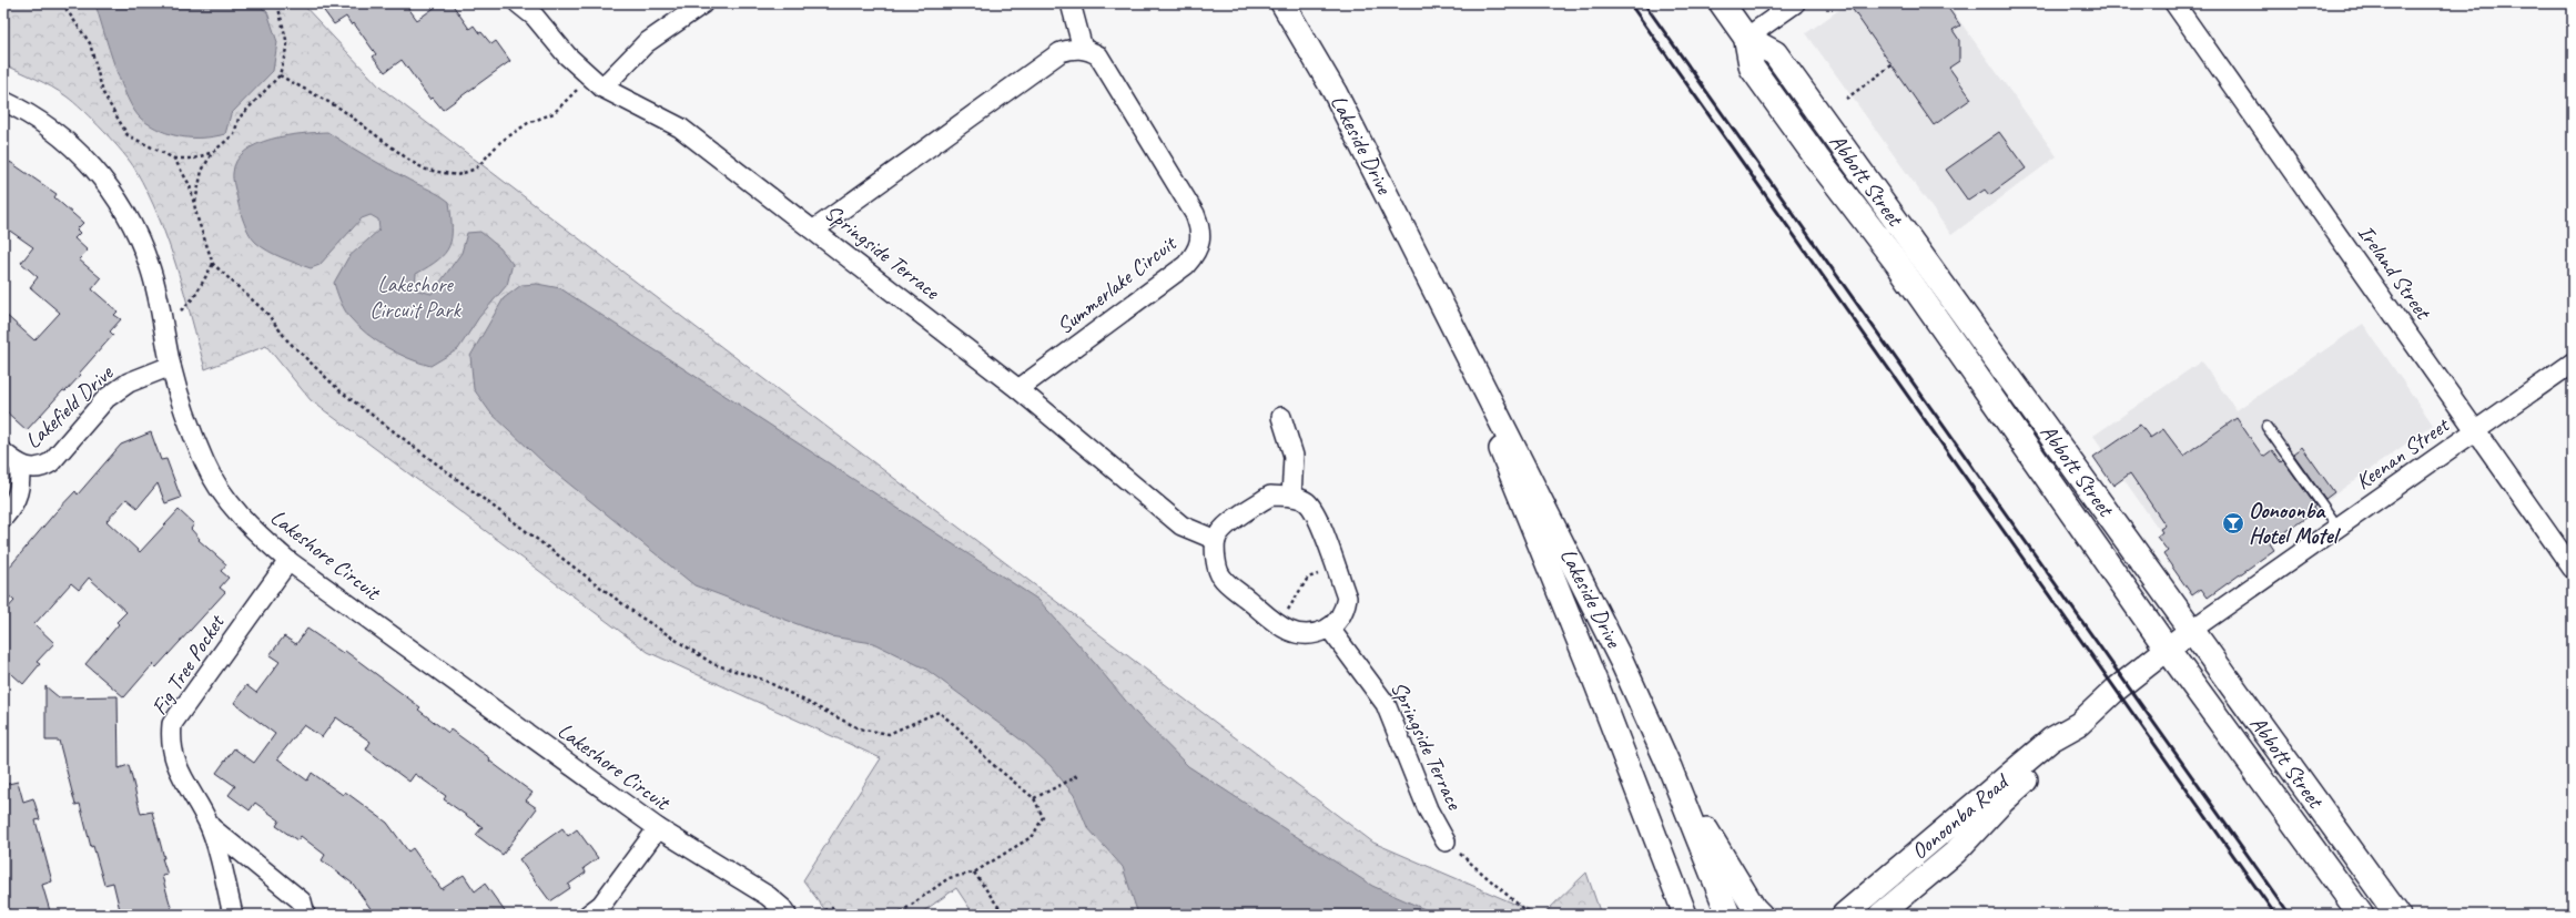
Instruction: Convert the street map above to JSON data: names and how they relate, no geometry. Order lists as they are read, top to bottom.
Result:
{
  "streets": {
    "main road": ["Abbott Street"],
    "street": [
      "Lakeside Drive",
      "Springside Terrace",
      "Ireland Street",
      "Summerlake Circuit",
      "Lakefield Drive",
      "Keenan Street",
      "Lakeshore Circuit",
      "Fig Tree Pocket",
      "Oonoonba Road"
    ]
  },
  "crossings": [
    ["Abbott Street", "Keenan Street"],
    ["Abbott Street", "Oonoonba Road"],
    ["Springside Terrace", "Summerlake Circuit"],
    ["Ireland Street", "Keenan Street"],
    ["Lakefield Drive", "Lakeshore Circuit"],
    ["Keenan Street", "Oonoonba Road"],
    ["Lakeshore Circuit", "Fig Tree Pocket"]
  ],
  "parks": ["Lakeshore Circuit Park"],
  "places": {
    "bar": ["Oonoonba Hotel Motel"]
  }
}
